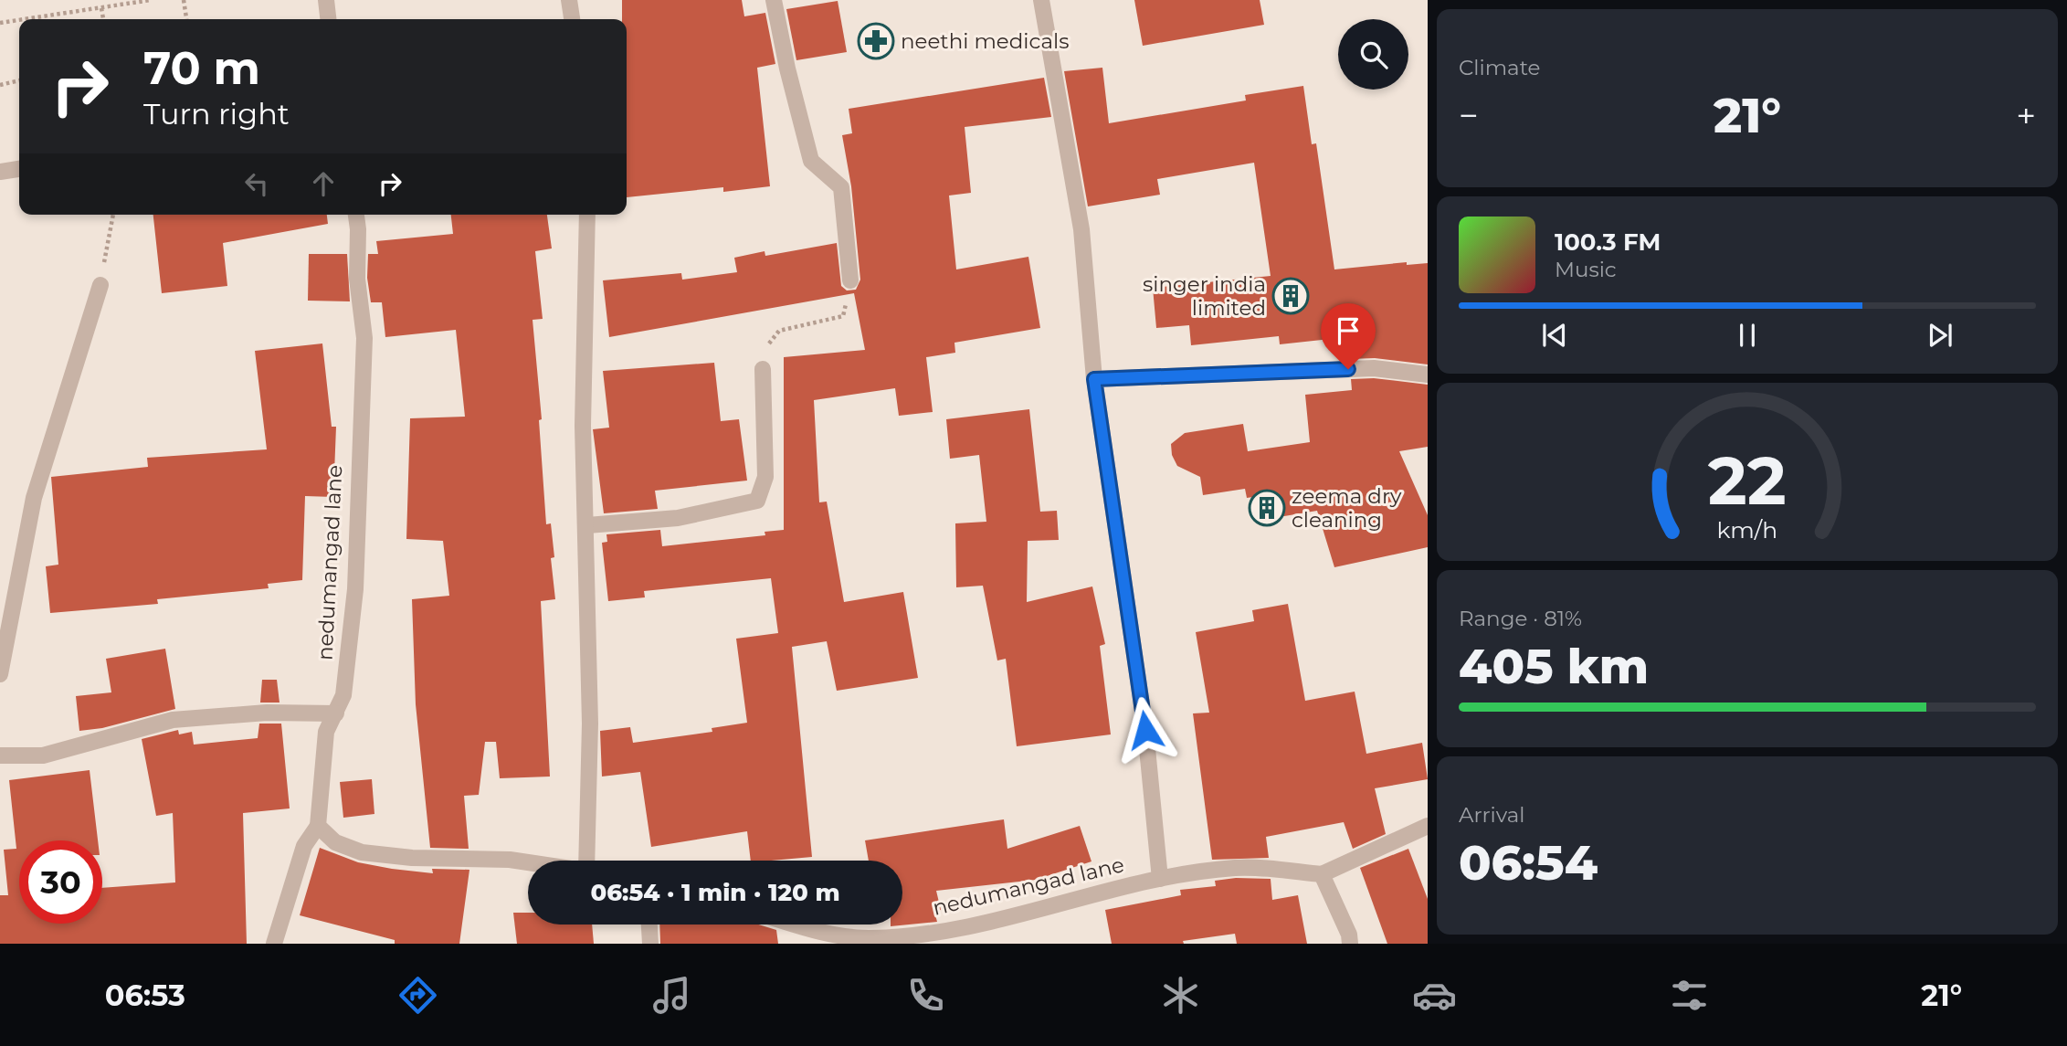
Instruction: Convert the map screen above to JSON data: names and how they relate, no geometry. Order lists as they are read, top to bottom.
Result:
{
  "streets": {
    "street": ["nedumangad lane"]
  },
  "places": {
    "pharmacy": ["neethi medicals"],
    "building": ["singer india limited", "zeema dry cleaning"]
  },
  "page": {
    "tile": [
      "Climate",
      ["Range · 81%", "405 km"],
      ["Arrival", "06:54"]
    ],
    "turn": ["70 m", "Turn right"],
    "heat": ["−", "21°", "+"],
    "song": ["100.3 FM", "Music"],
    "limit": "30",
    "trip": "06:54 · 1 min · 120 m",
    "tabs": ["06:53", "21°"],
    "gauge": ["22", "km/h"]
  }
}
